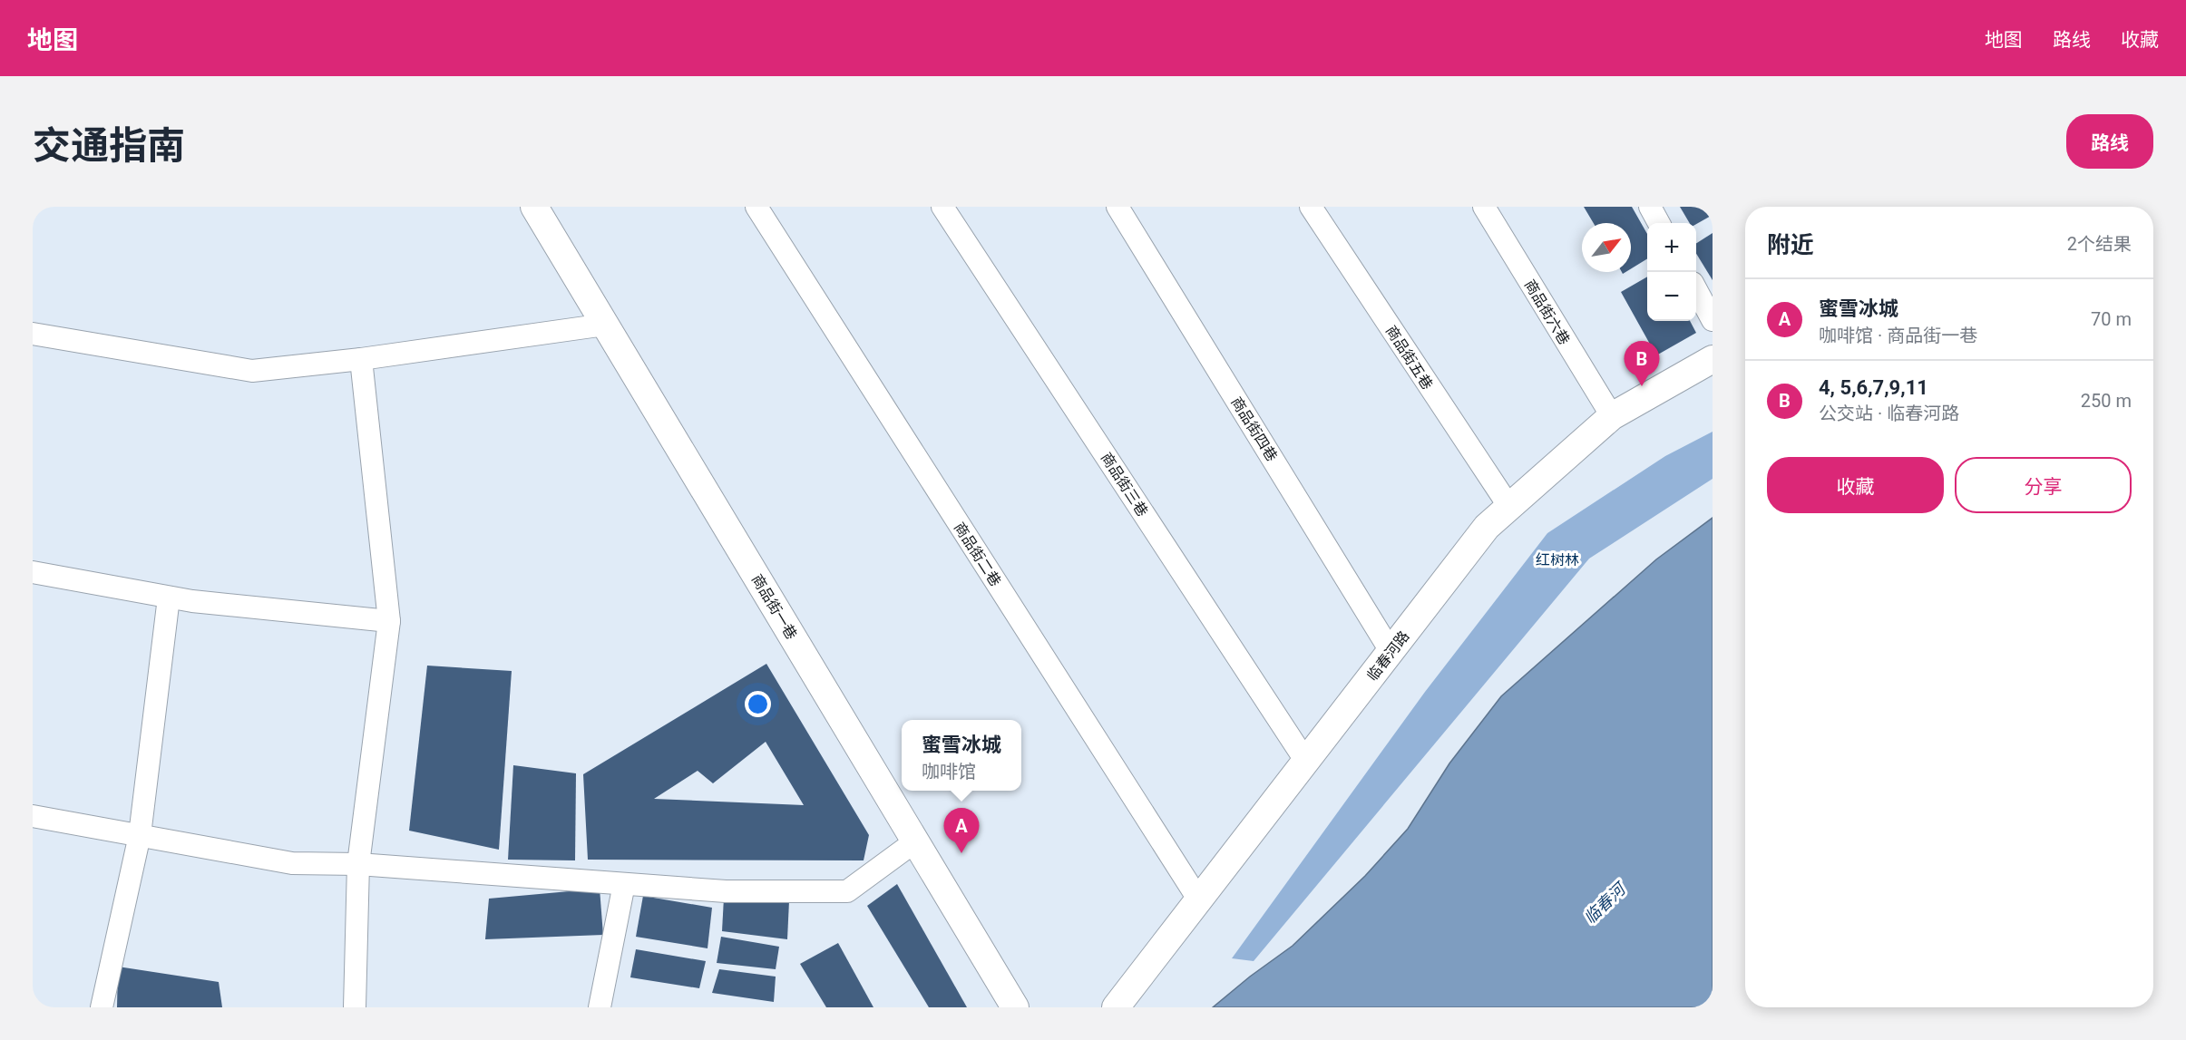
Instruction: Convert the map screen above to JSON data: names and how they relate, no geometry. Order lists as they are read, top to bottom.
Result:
{
  "streets": {
    "street": [
      "商品街六巷",
      "商品街五巷",
      "商品街四巷",
      "商品街三巷",
      "商品街二巷",
      "商品街一巷",
      "临春河路"
    ]
  },
  "crossings": [
    ["商品街六巷", "临春河路"],
    ["商品街五巷", "临春河路"],
    ["商品街四巷", "临春河路"],
    ["商品街三巷", "临春河路"],
    ["商品街二巷", "临春河路"]
  ],
  "water": ["临春河"],
  "parks": ["红树林"],
  "north": "top right",
  "page": {
    "header": "地图",
    "nav": ["地图", "路线", "收藏"],
    "title": "交通指南",
    "buttons": [
      "路线",
      ["收藏", "分享"]
    ],
    "heading": ["附近", "2个结果"],
    "map_buttons": ["+", "−"],
    "list": [
      {
        "mark": "A",
        "name": "蜜雪冰城",
        "note": "咖啡馆 · 商品街一巷",
        "value": "70 m"
      },
      {
        "mark": "B",
        "name": "4, 5,6,7,9,11",
        "note": "公交站 · 临春河路",
        "value": "250 m"
      }
    ],
    "pins": ["B", "A"],
    "popup": ["蜜雪冰城", "咖啡馆"]
  }
}
